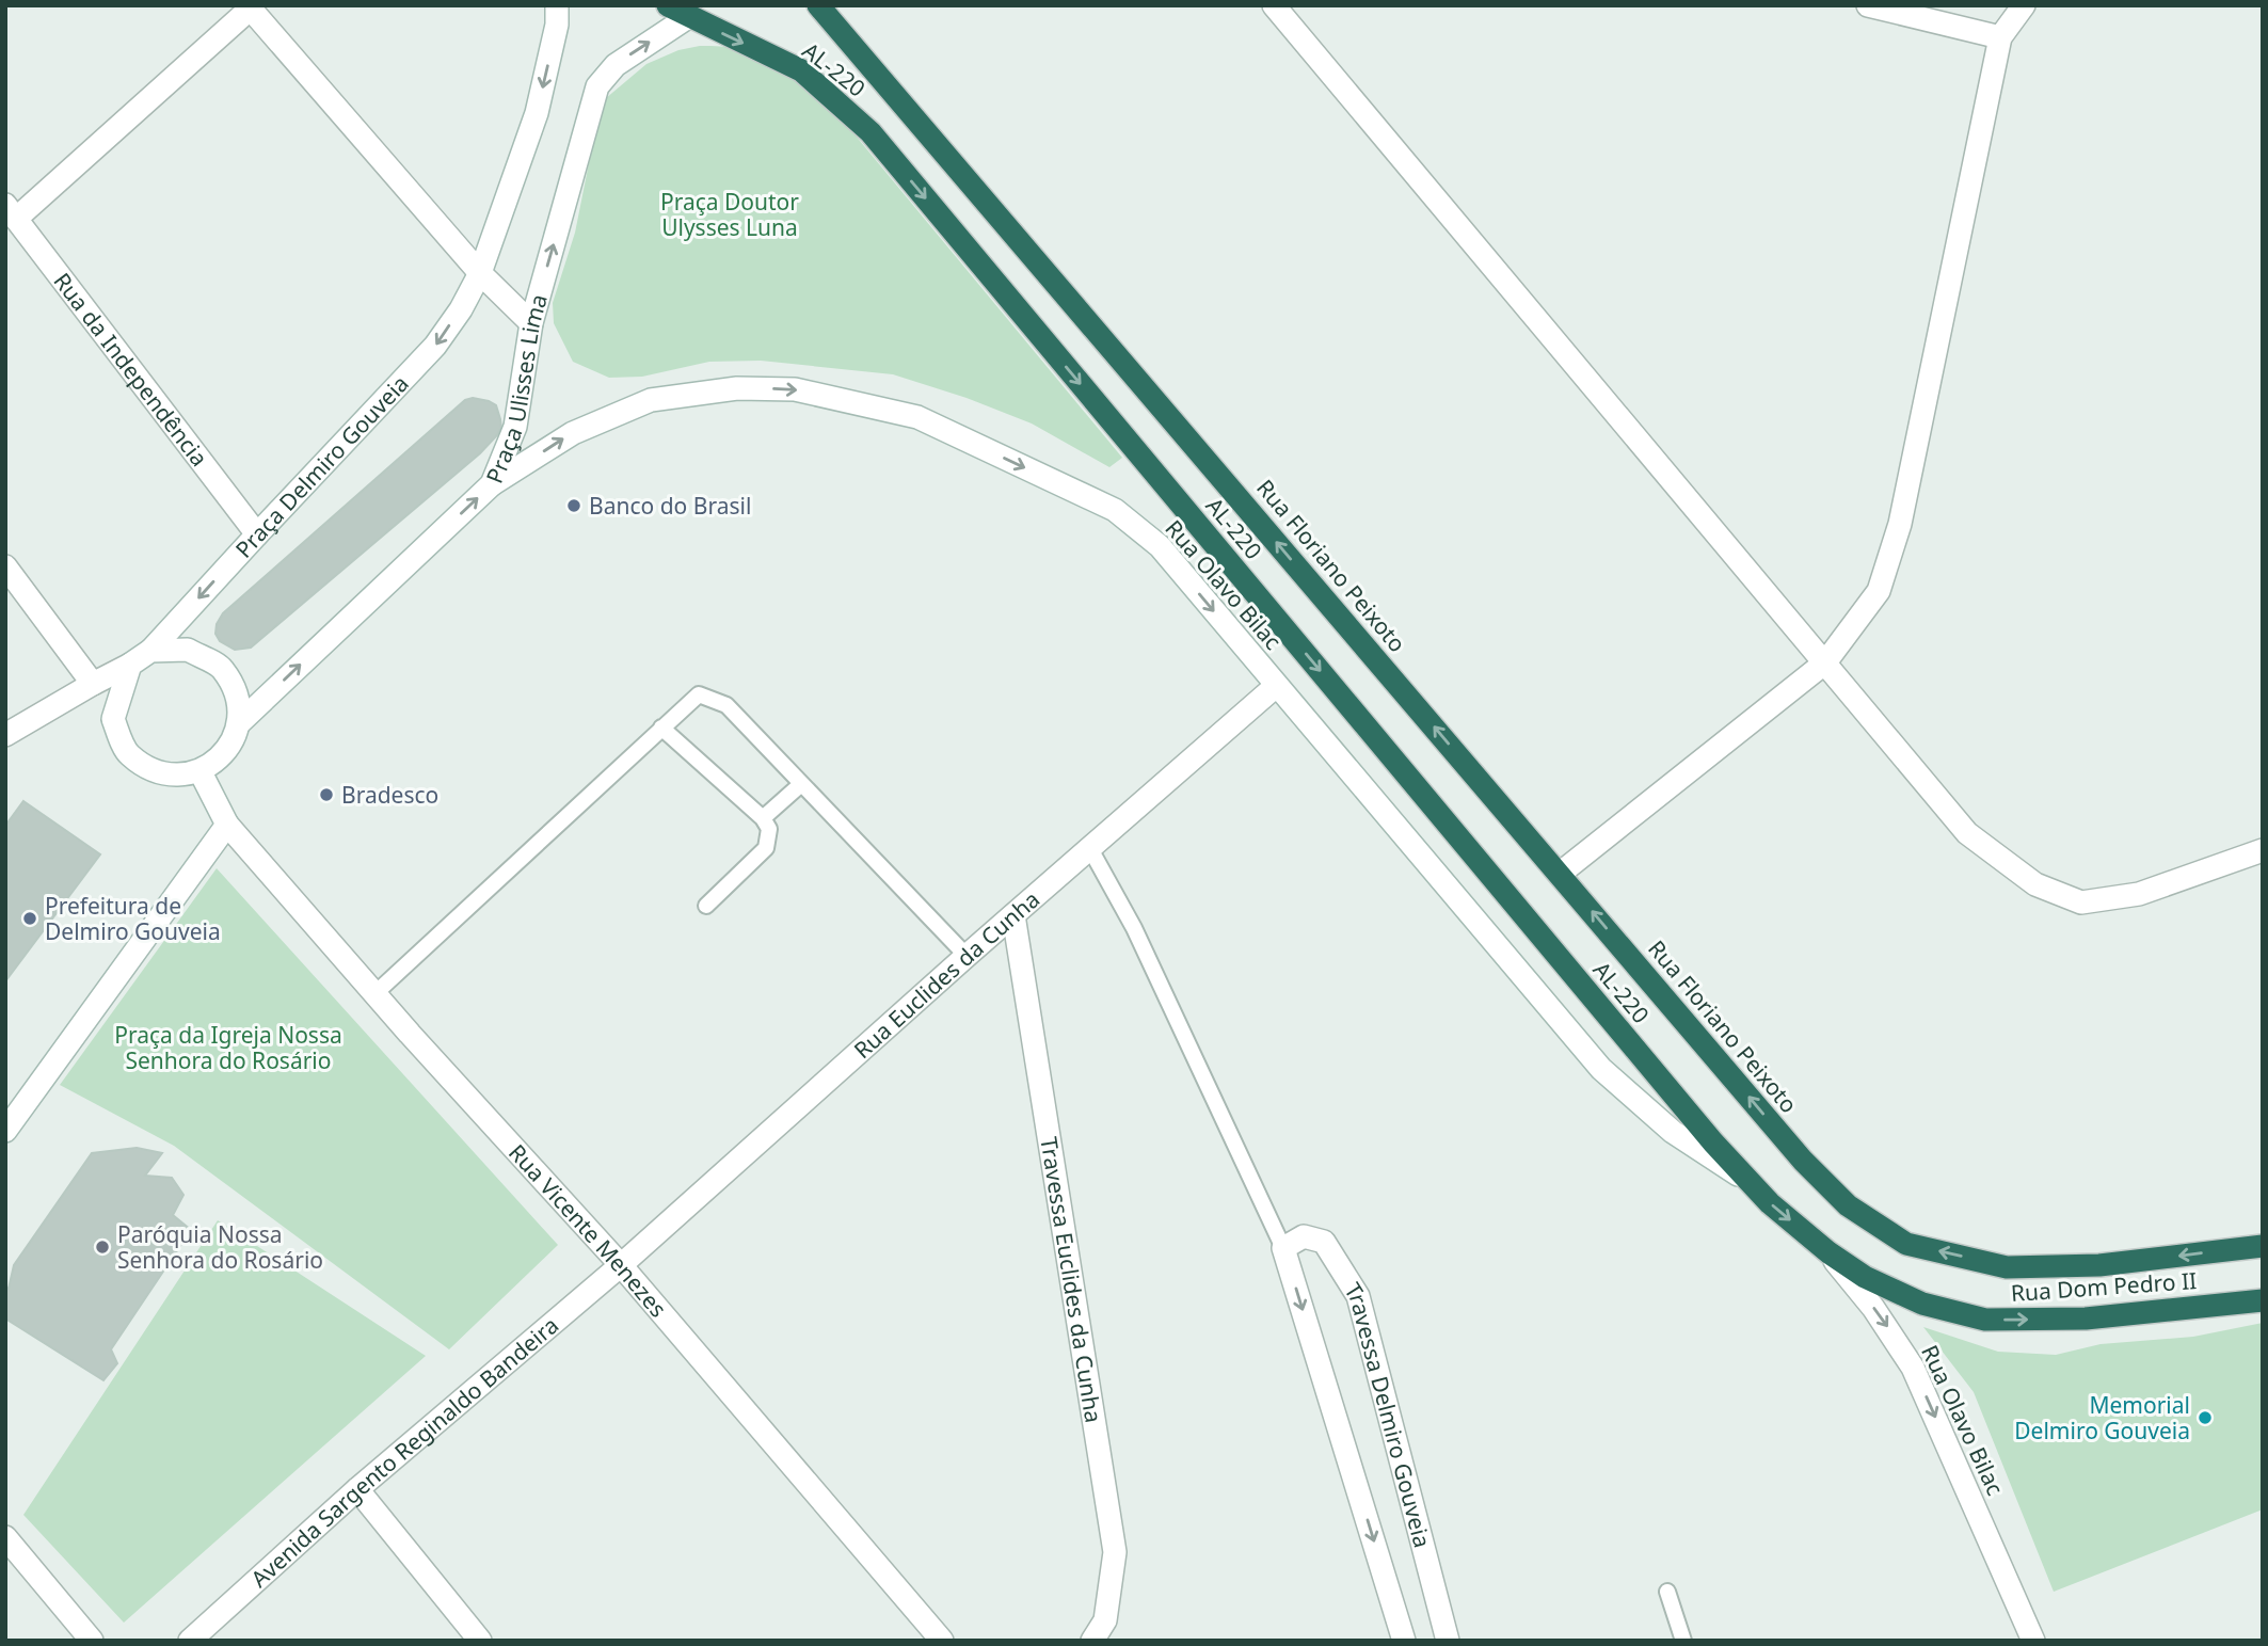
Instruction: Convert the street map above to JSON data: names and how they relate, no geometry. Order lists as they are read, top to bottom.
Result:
{
  "streets": {
    "highway": [
      "AL-220",
      "Rua Floriano Peixoto",
      "Rua Olavo Bilac",
      "Rua Dom Pedro II"
    ],
    "street": [
      "Rua da Independência",
      "Praça Ulisses Lima",
      "Praça Delmiro Gouveia",
      "Rua Euclides da Cunha",
      "Rua Vicente Menezes",
      "Travessa Euclides da Cunha",
      "Travessa Delmiro Gouveia",
      "Avenida Sargento Reginaldo Bandeira"
    ]
  },
  "crossings": [
    ["AL-220", "Praça Ulisses Lima"],
    ["AL-220", "Rua Olavo Bilac"],
    ["Rua da Independência", "Praça Delmiro Gouveia"],
    ["Praça Ulisses Lima", "Praça Delmiro Gouveia"],
    ["Praça Ulisses Lima", "Rua Olavo Bilac"],
    ["Praça Ulisses Lima", "Rua Vicente Menezes"],
    ["Praça Delmiro Gouveia", "Rua Vicente Menezes"],
    ["Rua Olavo Bilac", "Rua Euclides da Cunha"],
    ["Rua Olavo Bilac", "Rua Dom Pedro II"],
    ["Rua Euclides da Cunha", "Rua Vicente Menezes"],
    ["Rua Euclides da Cunha", "Travessa Euclides da Cunha"],
    ["Rua Euclides da Cunha", "Travessa Delmiro Gouveia"],
    ["Rua Euclides da Cunha", "Avenida Sargento Reginaldo Bandeira"],
    ["Rua Vicente Menezes", "Avenida Sargento Reginaldo Bandeira"]
  ],
  "one_way": [
    "AL-220",
    "Praça Delmiro Gouveia",
    "Rua Floriano Peixoto",
    "Rua Olavo Bilac",
    "Rua Dom Pedro II"
  ],
  "parks": ["Praça Doutor Ulysses Luna", "Praça da Igreja Nossa Senhora do Rosário"],
  "places": [
    "Banco do Brasil",
    "Bradesco",
    "Prefeitura de Delmiro Gouveia",
    "Paróquia Nossa Senhora do Rosário",
    "Memorial Delmiro Gouveia"
  ]
}
